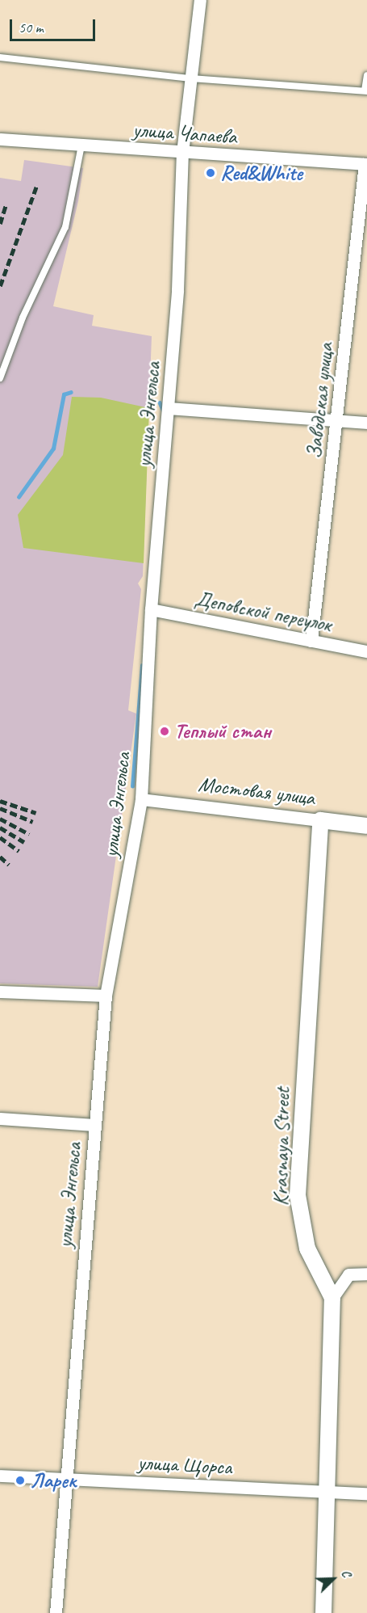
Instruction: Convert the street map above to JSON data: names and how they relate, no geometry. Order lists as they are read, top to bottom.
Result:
{
  "streets": {
    "street": [
      "улица Чапаева",
      "Заводская улица",
      "улица Энгельса",
      "Деповской переулок",
      "Мостовая улица",
      "Krasnaya Street",
      "улица Щорса"
    ]
  },
  "crossings": [
    ["улица Чапаева", "Заводская улица"],
    ["улица Чапаева", "улица Энгельса"],
    ["Заводская улица", "Деповской переулок"],
    ["улица Энгельса", "Деповской переулок"],
    ["улица Энгельса", "Мостовая улица"],
    ["улица Энгельса", "улица Щорса"],
    ["Мостовая улица", "Krasnaya Street"],
    ["Krasnaya Street", "улица Щорса"]
  ],
  "places": ["Red&White", "Теплый стан", "Ларек"],
  "scale_bar": "50 m",
  "north": "top right"
}
